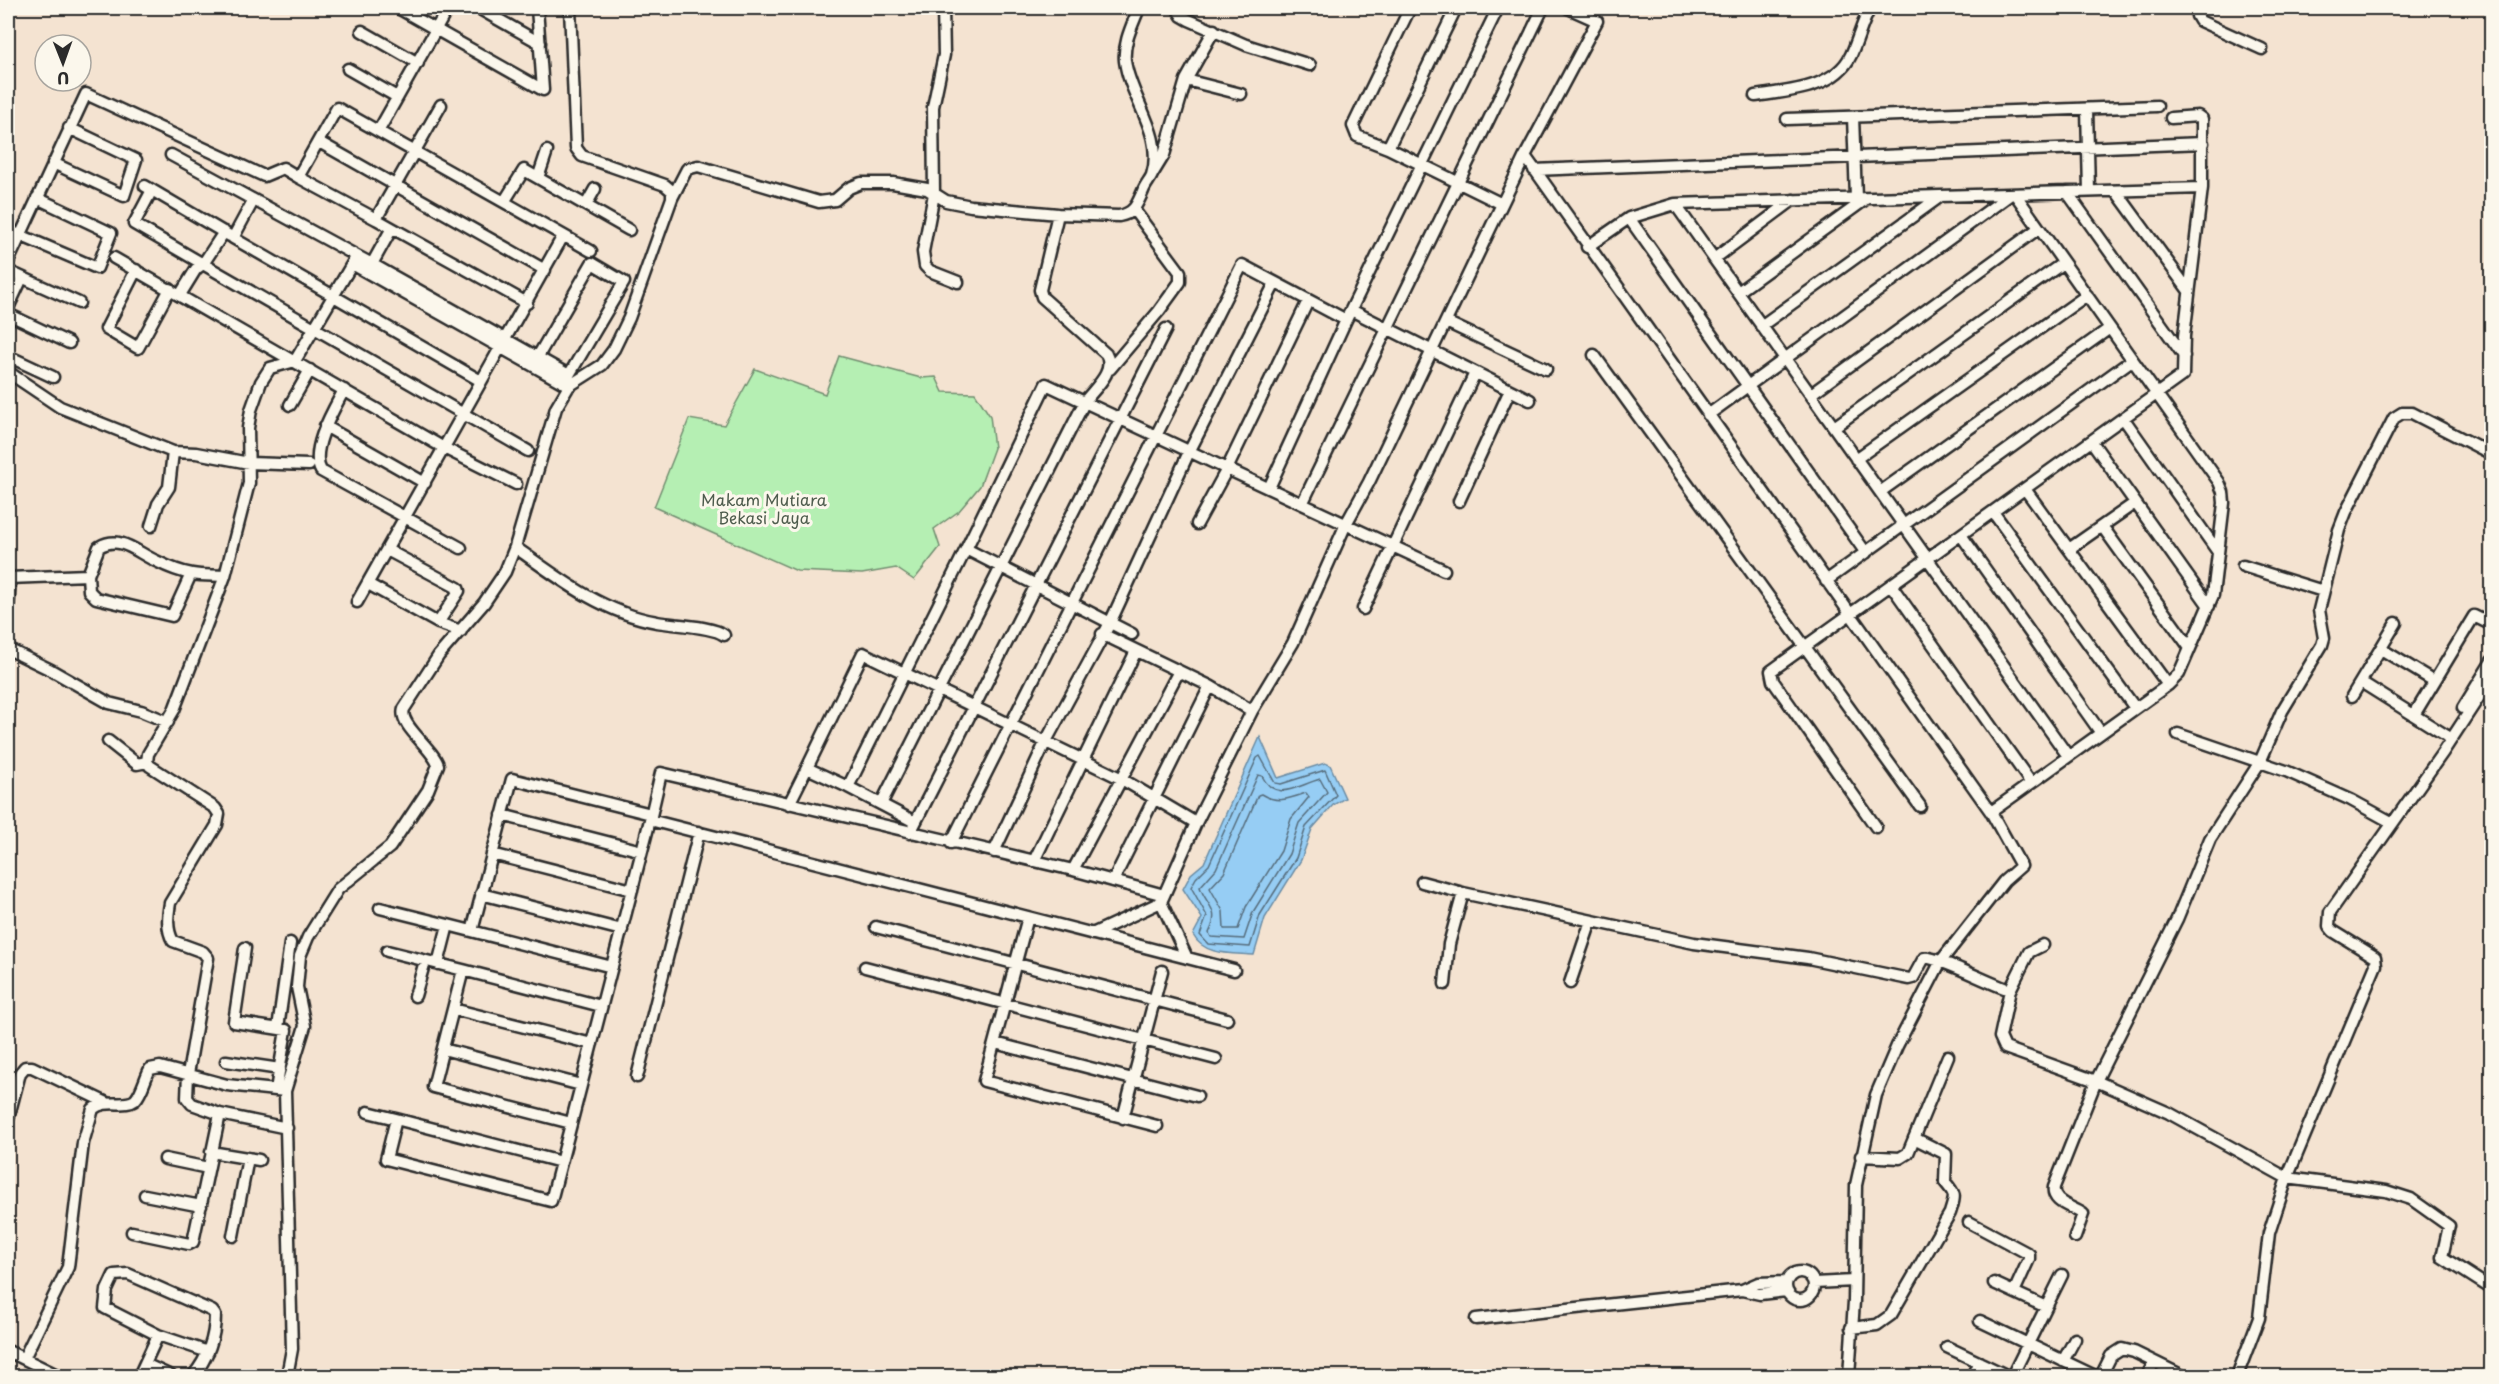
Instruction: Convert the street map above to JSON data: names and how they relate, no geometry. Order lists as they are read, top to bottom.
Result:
{
  "parks": ["Makam Mutiara Bekasi Jaya"],
  "north": "bottom"
}
